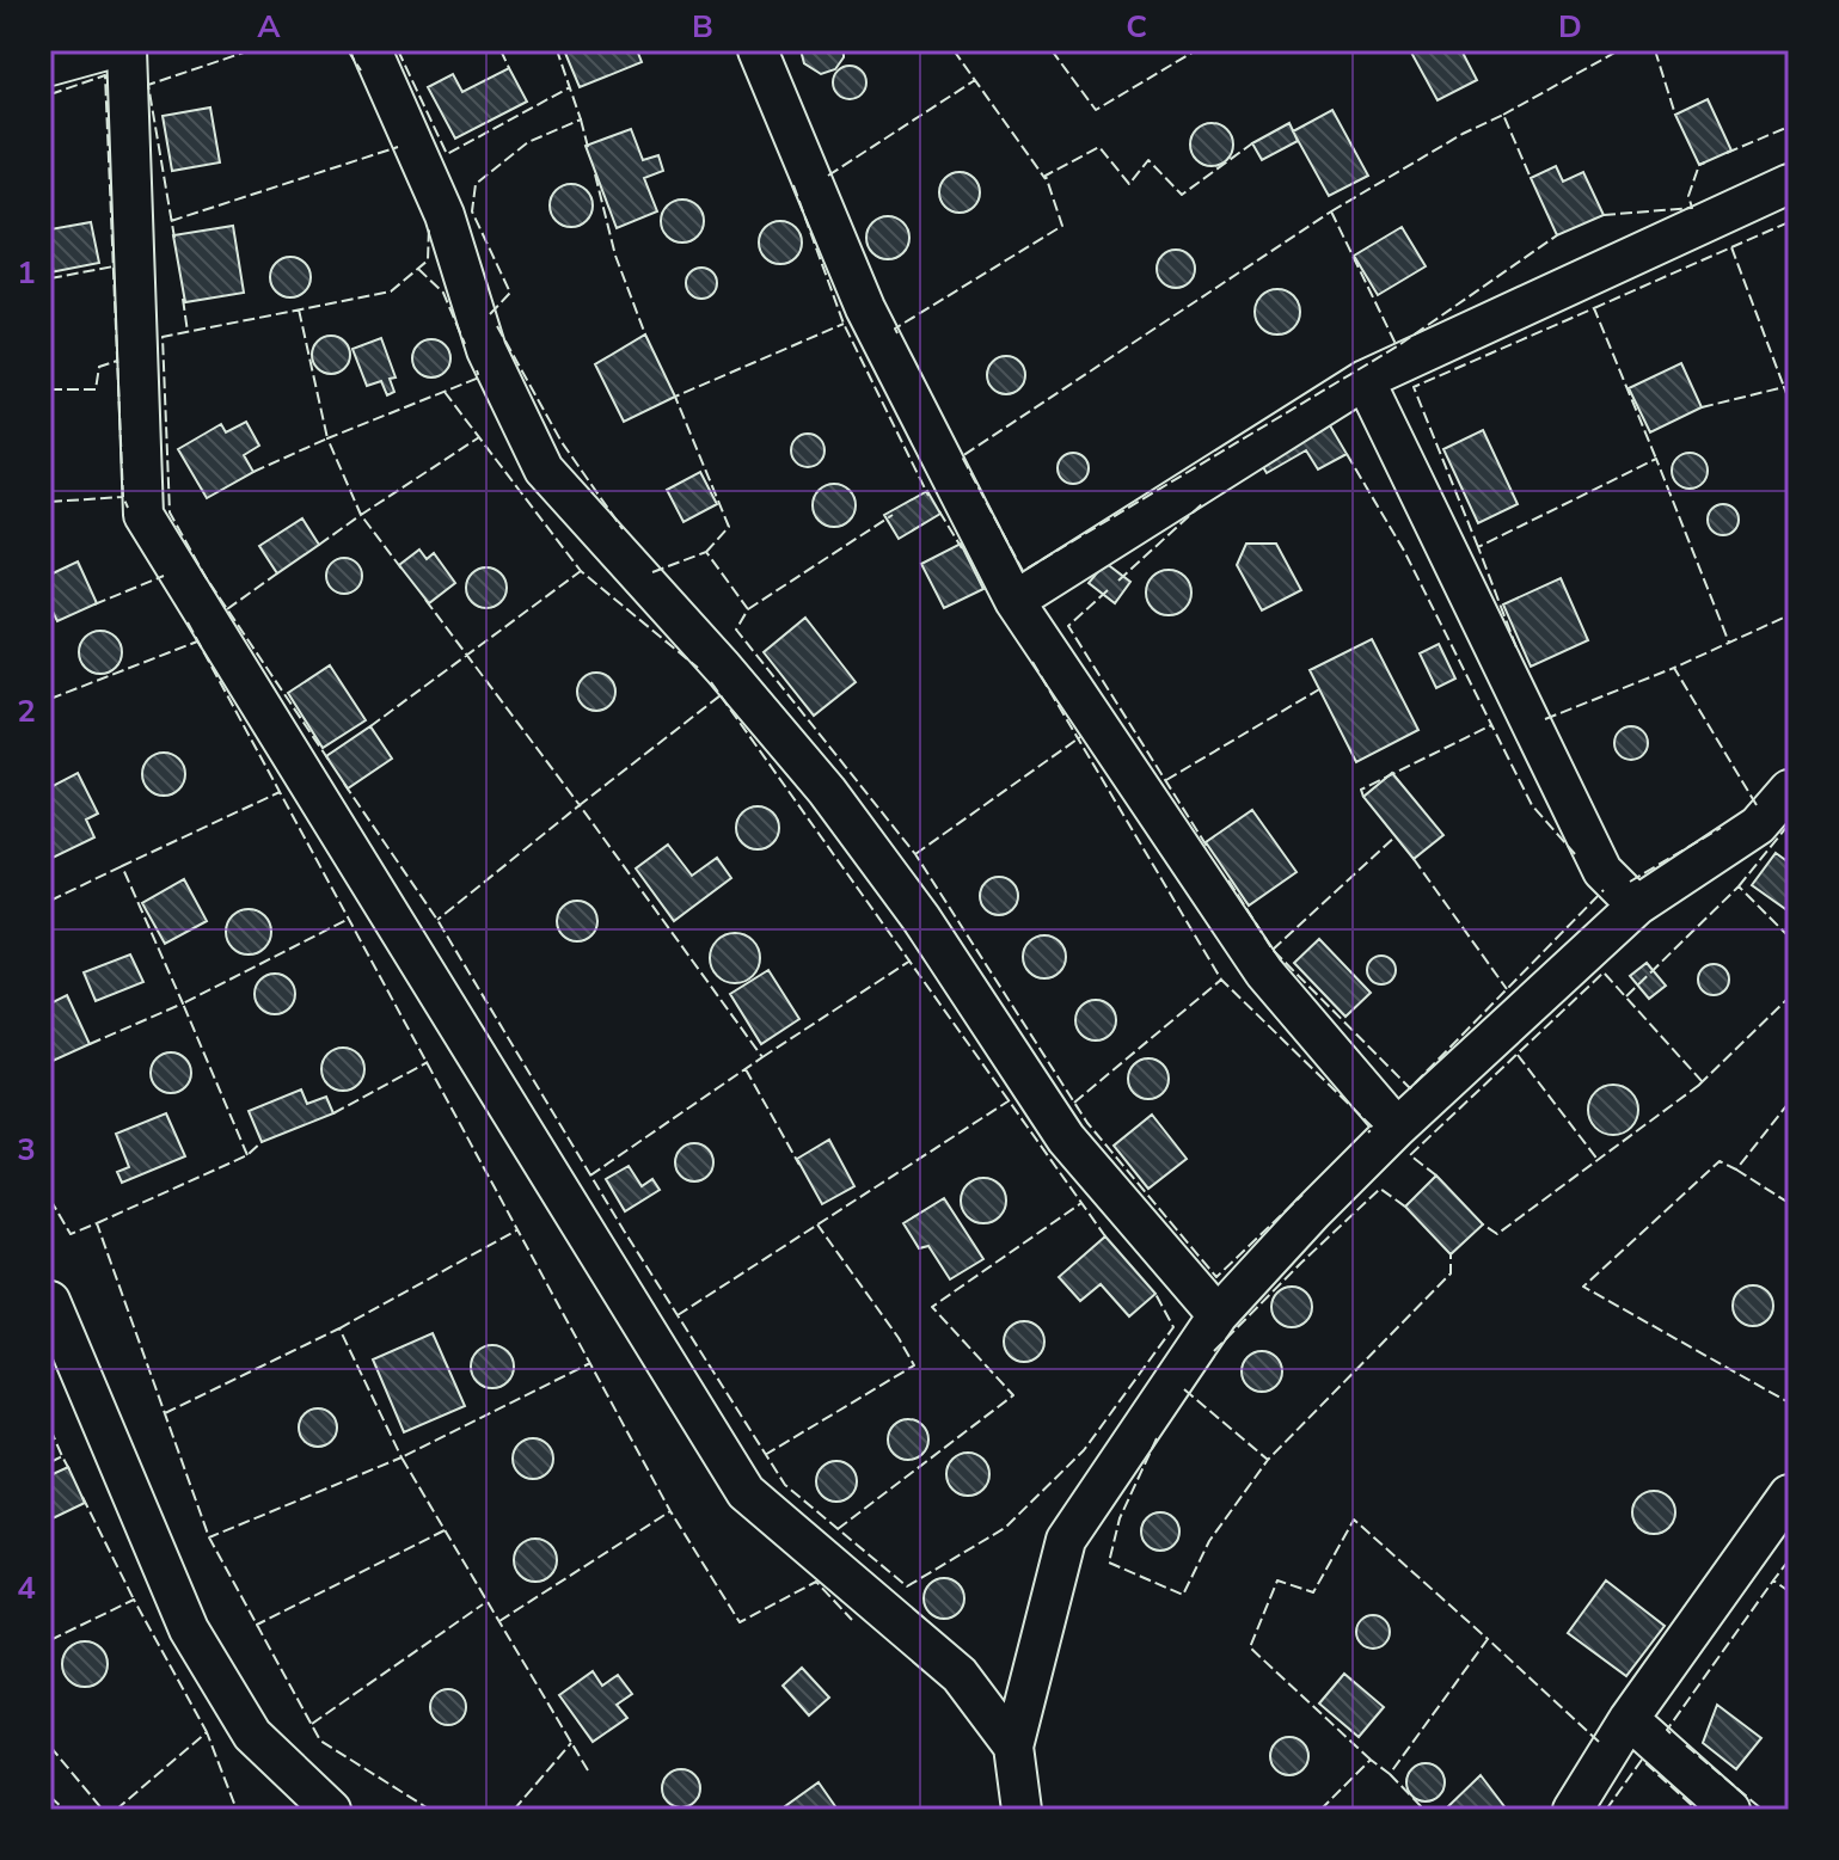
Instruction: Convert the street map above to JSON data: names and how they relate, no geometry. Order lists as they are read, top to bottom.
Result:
{
  "grid": {
    "columns": [
      "A",
      "B",
      "C",
      "D"
    ],
    "rows": [
      "1",
      "2",
      "3",
      "4"
    ]
  }
}
